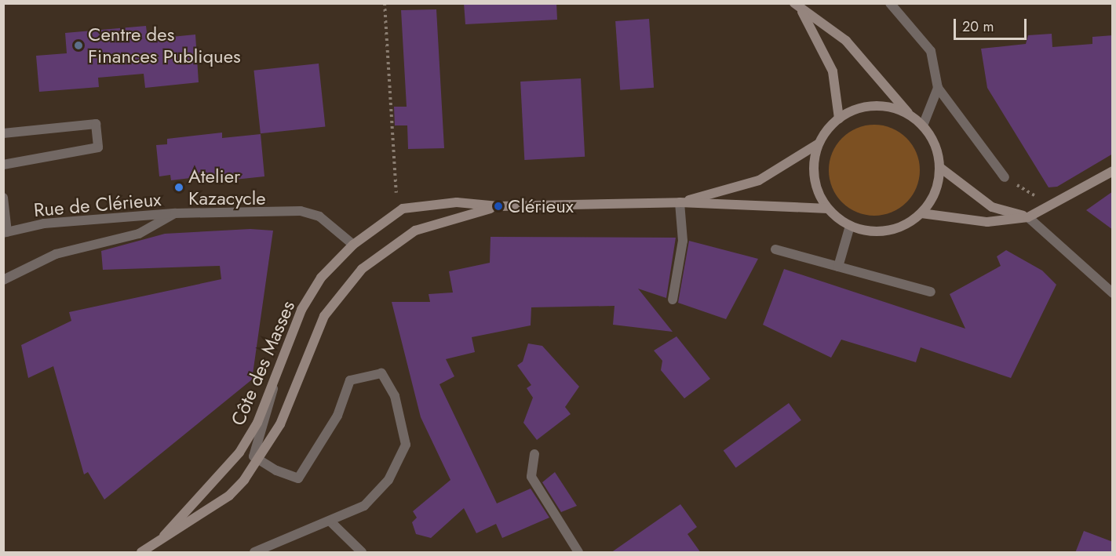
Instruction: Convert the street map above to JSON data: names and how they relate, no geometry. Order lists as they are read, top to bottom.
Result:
{
  "streets": {
    "main road": ["Côte des Masses"],
    "street": ["Rue de Clérieux"]
  },
  "crossings": [
    ["Rue de Clérieux", "Côte des Masses"]
  ],
  "places": ["Centre des Finances Publiques", "Atelier Kazacycle", "Clérieux"],
  "scale_bar": "20 m"
}
